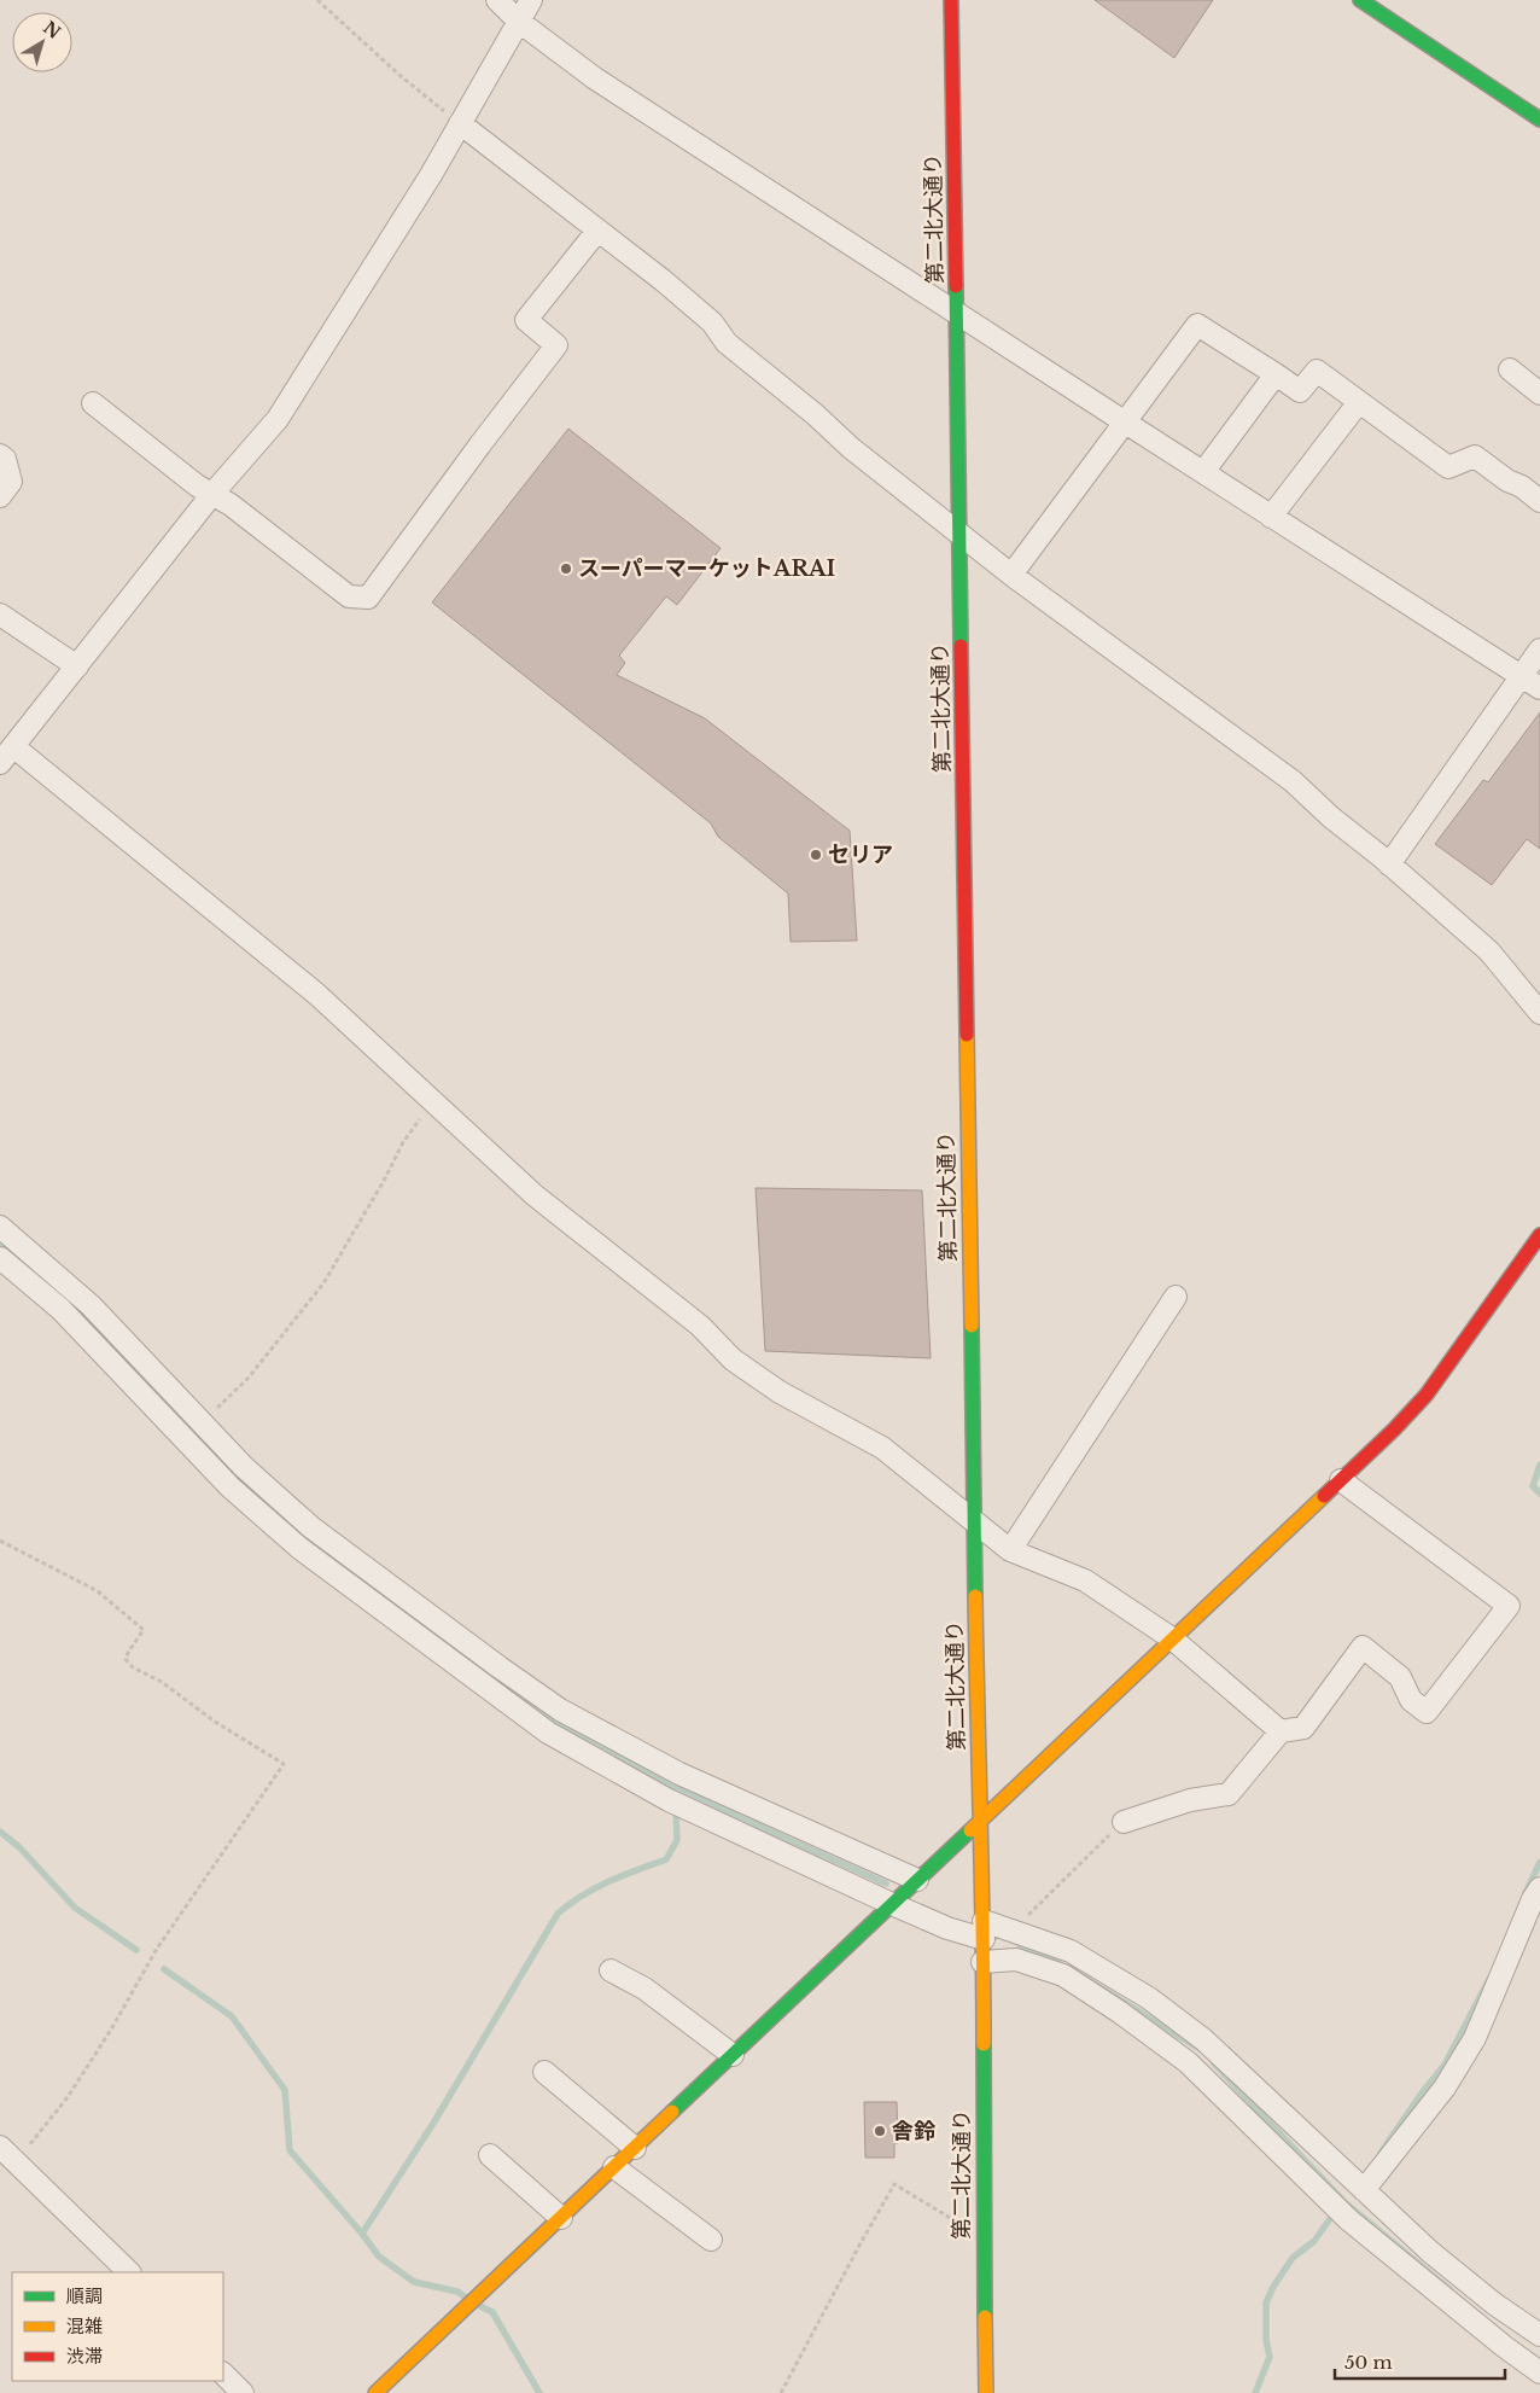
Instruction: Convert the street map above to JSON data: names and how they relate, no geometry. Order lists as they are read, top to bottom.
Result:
{
  "streets": {
    "street": ["第二北大通り"]
  },
  "places": ["スーパーマーケットARAI", "セリア", "舎鈴"],
  "legend": ["順調", "混雑", "渋滞"],
  "scale_bar": "50 m",
  "north": "top right"
}
